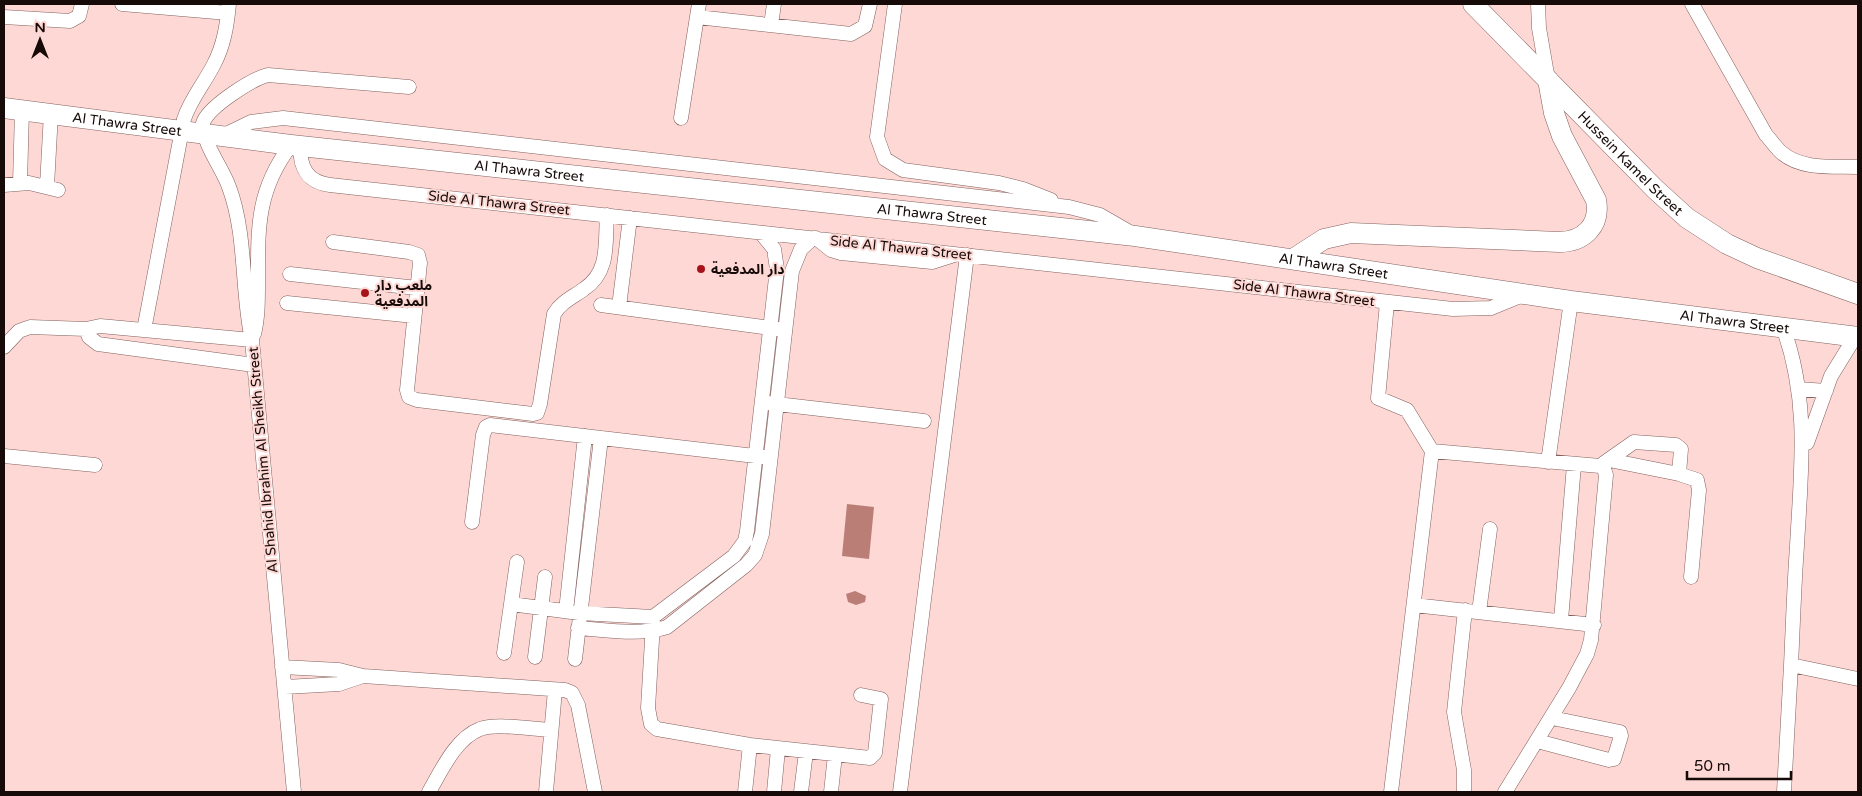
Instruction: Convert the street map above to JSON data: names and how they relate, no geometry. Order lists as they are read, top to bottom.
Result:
{
  "streets": {
    "highway": ["Al Thawra Street", "Hussein Kamel Street"],
    "street": ["Side Al Thawra Street", "Al Shahid Ibrahim Al Sheikh Street"]
  },
  "crossings": [
    ["Al Thawra Street", "Side Al Thawra Street"],
    ["Al Thawra Street", "Al Shahid Ibrahim Al Sheikh Street"]
  ],
  "places": ["دار المدفعية", "ملعب دار المدفعية"],
  "scale_bar": "50 m",
  "north": "top"
}
